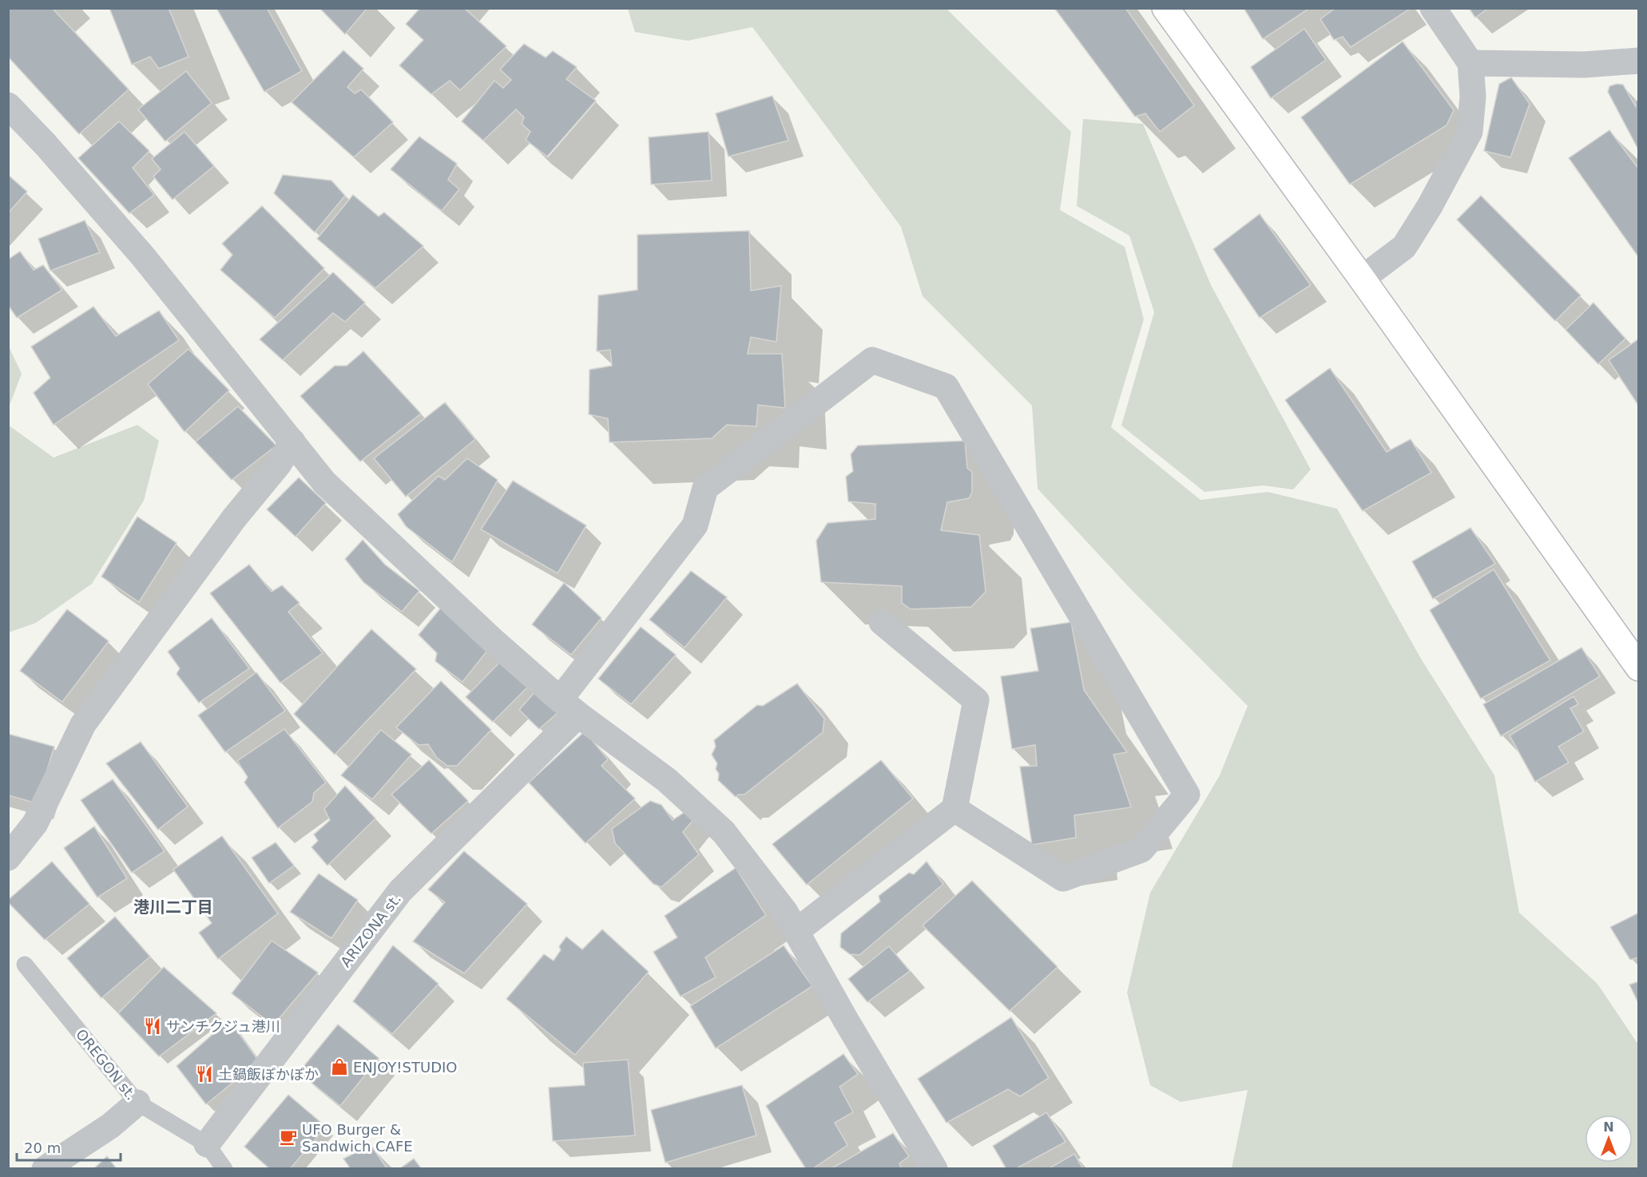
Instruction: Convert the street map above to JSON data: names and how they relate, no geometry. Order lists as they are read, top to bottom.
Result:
{
  "streets": {
    "street": ["ARIZONA st."],
    "lane": ["OREGON st."]
  },
  "crossings": [
    ["ARIZONA st.", "OREGON st."]
  ],
  "districts": ["港川二丁目"],
  "places": {
    "restaurant": ["サンチクジュ港川", "土鍋飯ぽかぽか"],
    "shop": ["ENJOY!STUDIO"],
    "cafe": ["UFO Burger & Sandwich CAFE"]
  },
  "scale_bar": "20 m",
  "north": "top"
}
